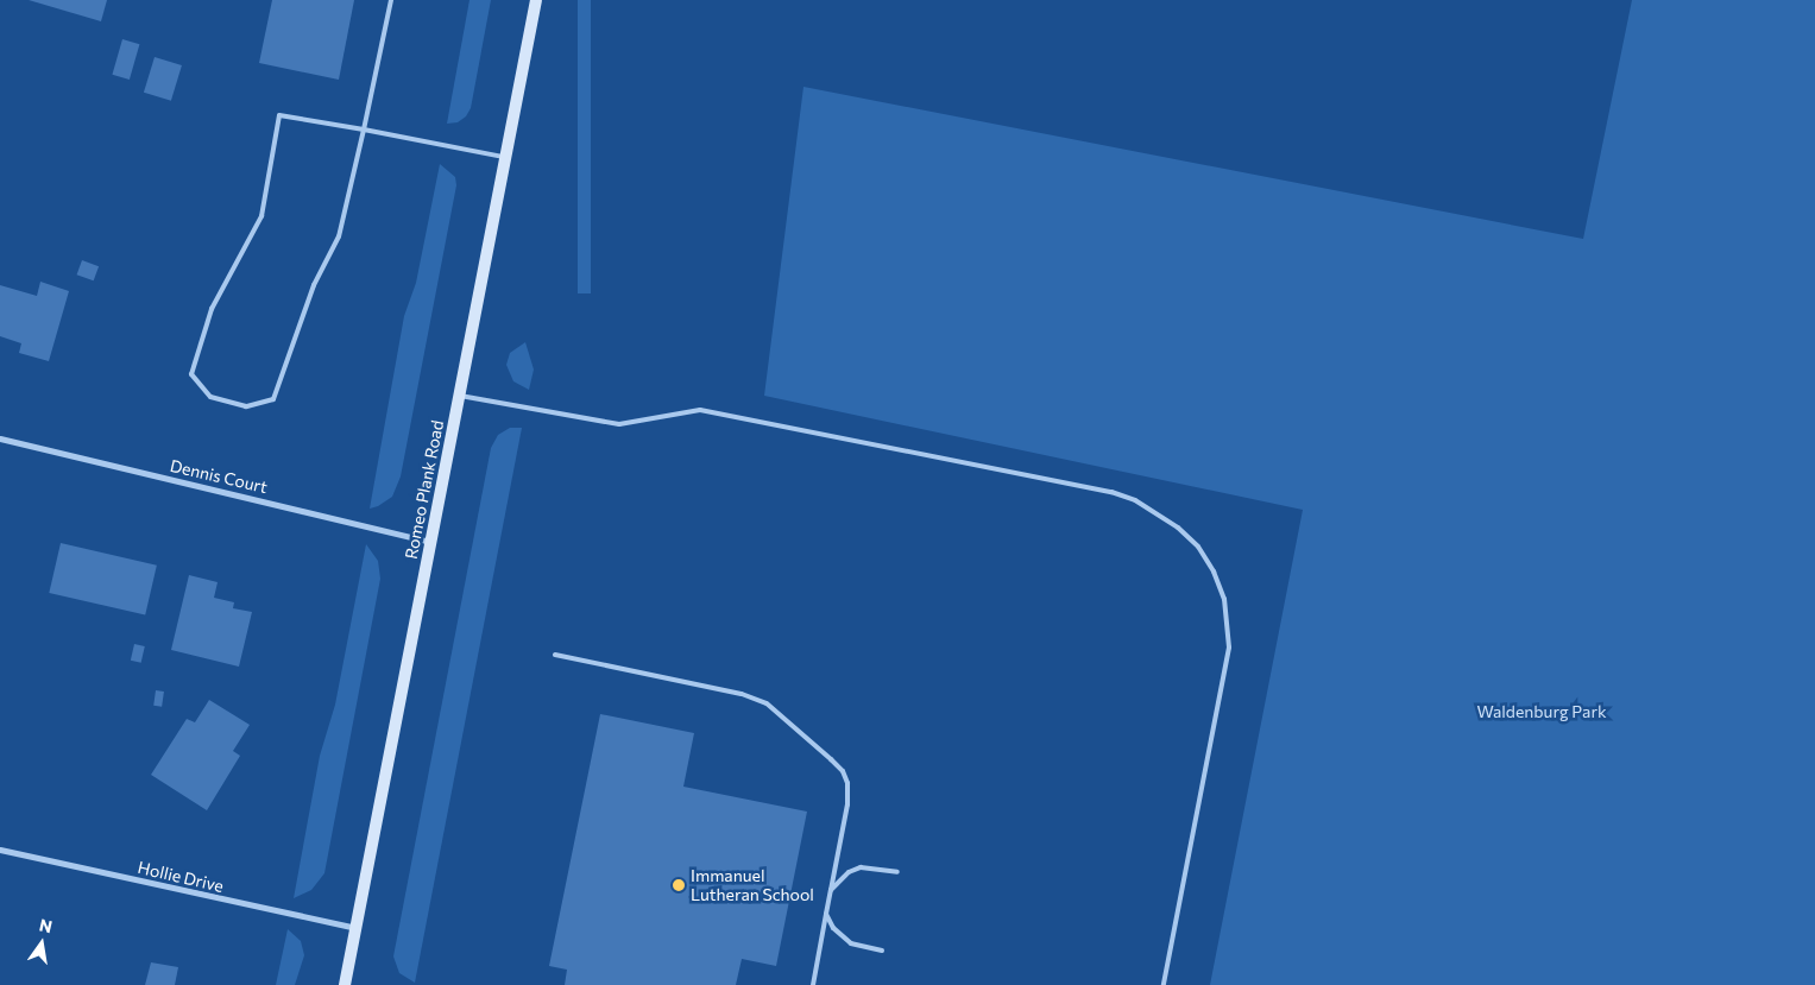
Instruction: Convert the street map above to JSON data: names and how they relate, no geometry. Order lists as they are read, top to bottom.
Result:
{
  "streets": {
    "main road": ["Romeo Plank Road"],
    "street": ["Dennis Court", "Hollie Drive"]
  },
  "crossings": [
    ["Dennis Court", "Romeo Plank Road"],
    ["Romeo Plank Road", "Hollie Drive"]
  ],
  "parks": ["Waldenburg Park"],
  "places": ["Immanuel Lutheran School"],
  "north": "top"
}
